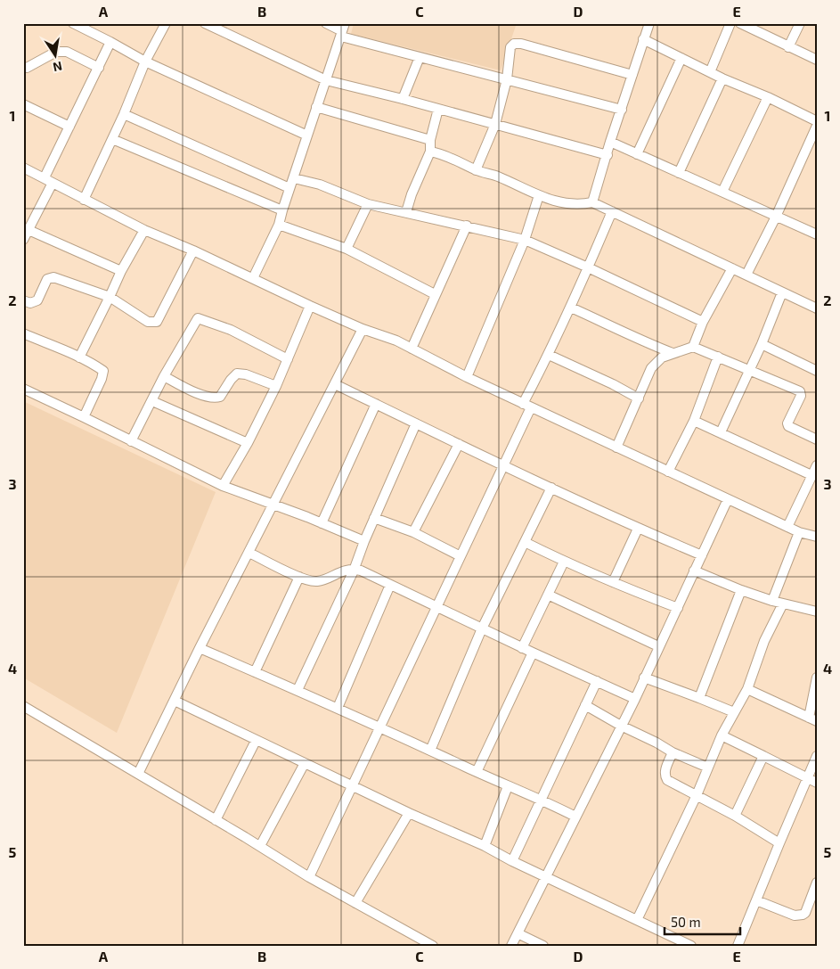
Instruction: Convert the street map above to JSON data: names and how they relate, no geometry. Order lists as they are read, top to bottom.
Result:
{
  "scale_bar": "50 m",
  "north": "bottom",
  "grid": {
    "columns": [
      "A",
      "B",
      "C",
      "D",
      "E"
    ],
    "rows": [
      "1",
      "2",
      "3",
      "4",
      "5"
    ]
  }
}
